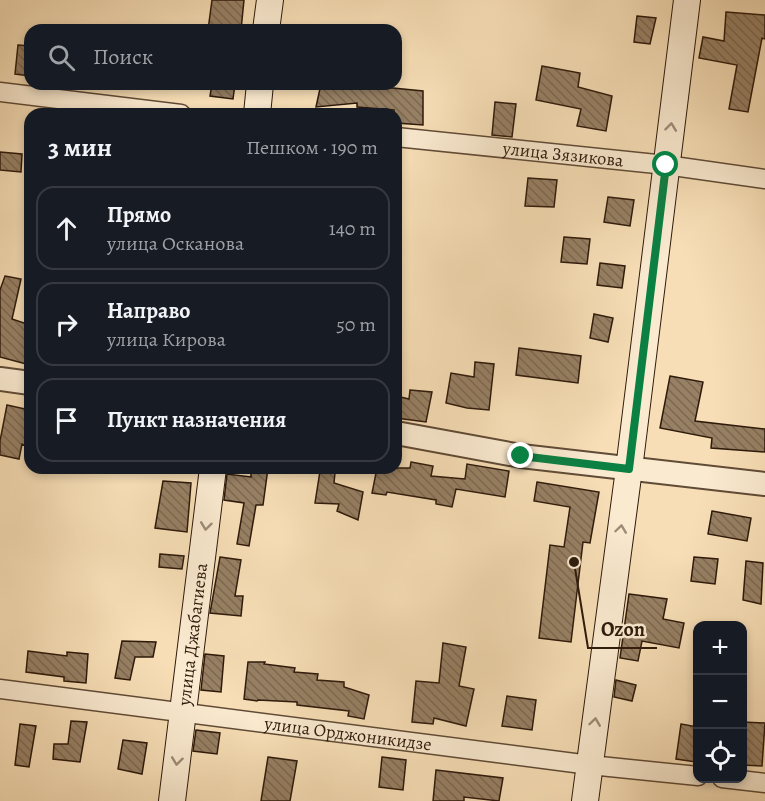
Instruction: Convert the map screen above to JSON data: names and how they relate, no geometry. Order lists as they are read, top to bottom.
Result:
{
  "streets": {
    "main road": ["улица Джабагиева"],
    "street": ["улица Зязикова", "улица Орджоникидзе"]
  },
  "crossings": [
    ["улица Джабагиева", "улица Орджоникидзе"]
  ],
  "one_way": ["улица Джабагиева"],
  "places": ["Ozon"],
  "page": {
    "search": "Поиск",
    "heading": ["3 мин", "Пешком · 190 m"],
    "list": [
      ["Прямо", "улица Осканова", "140 m"],
      ["Направо", "улица Кирова", "50 m"],
      "Пункт назначения"
    ],
    "map_buttons": ["+", "−"]
  }
}
